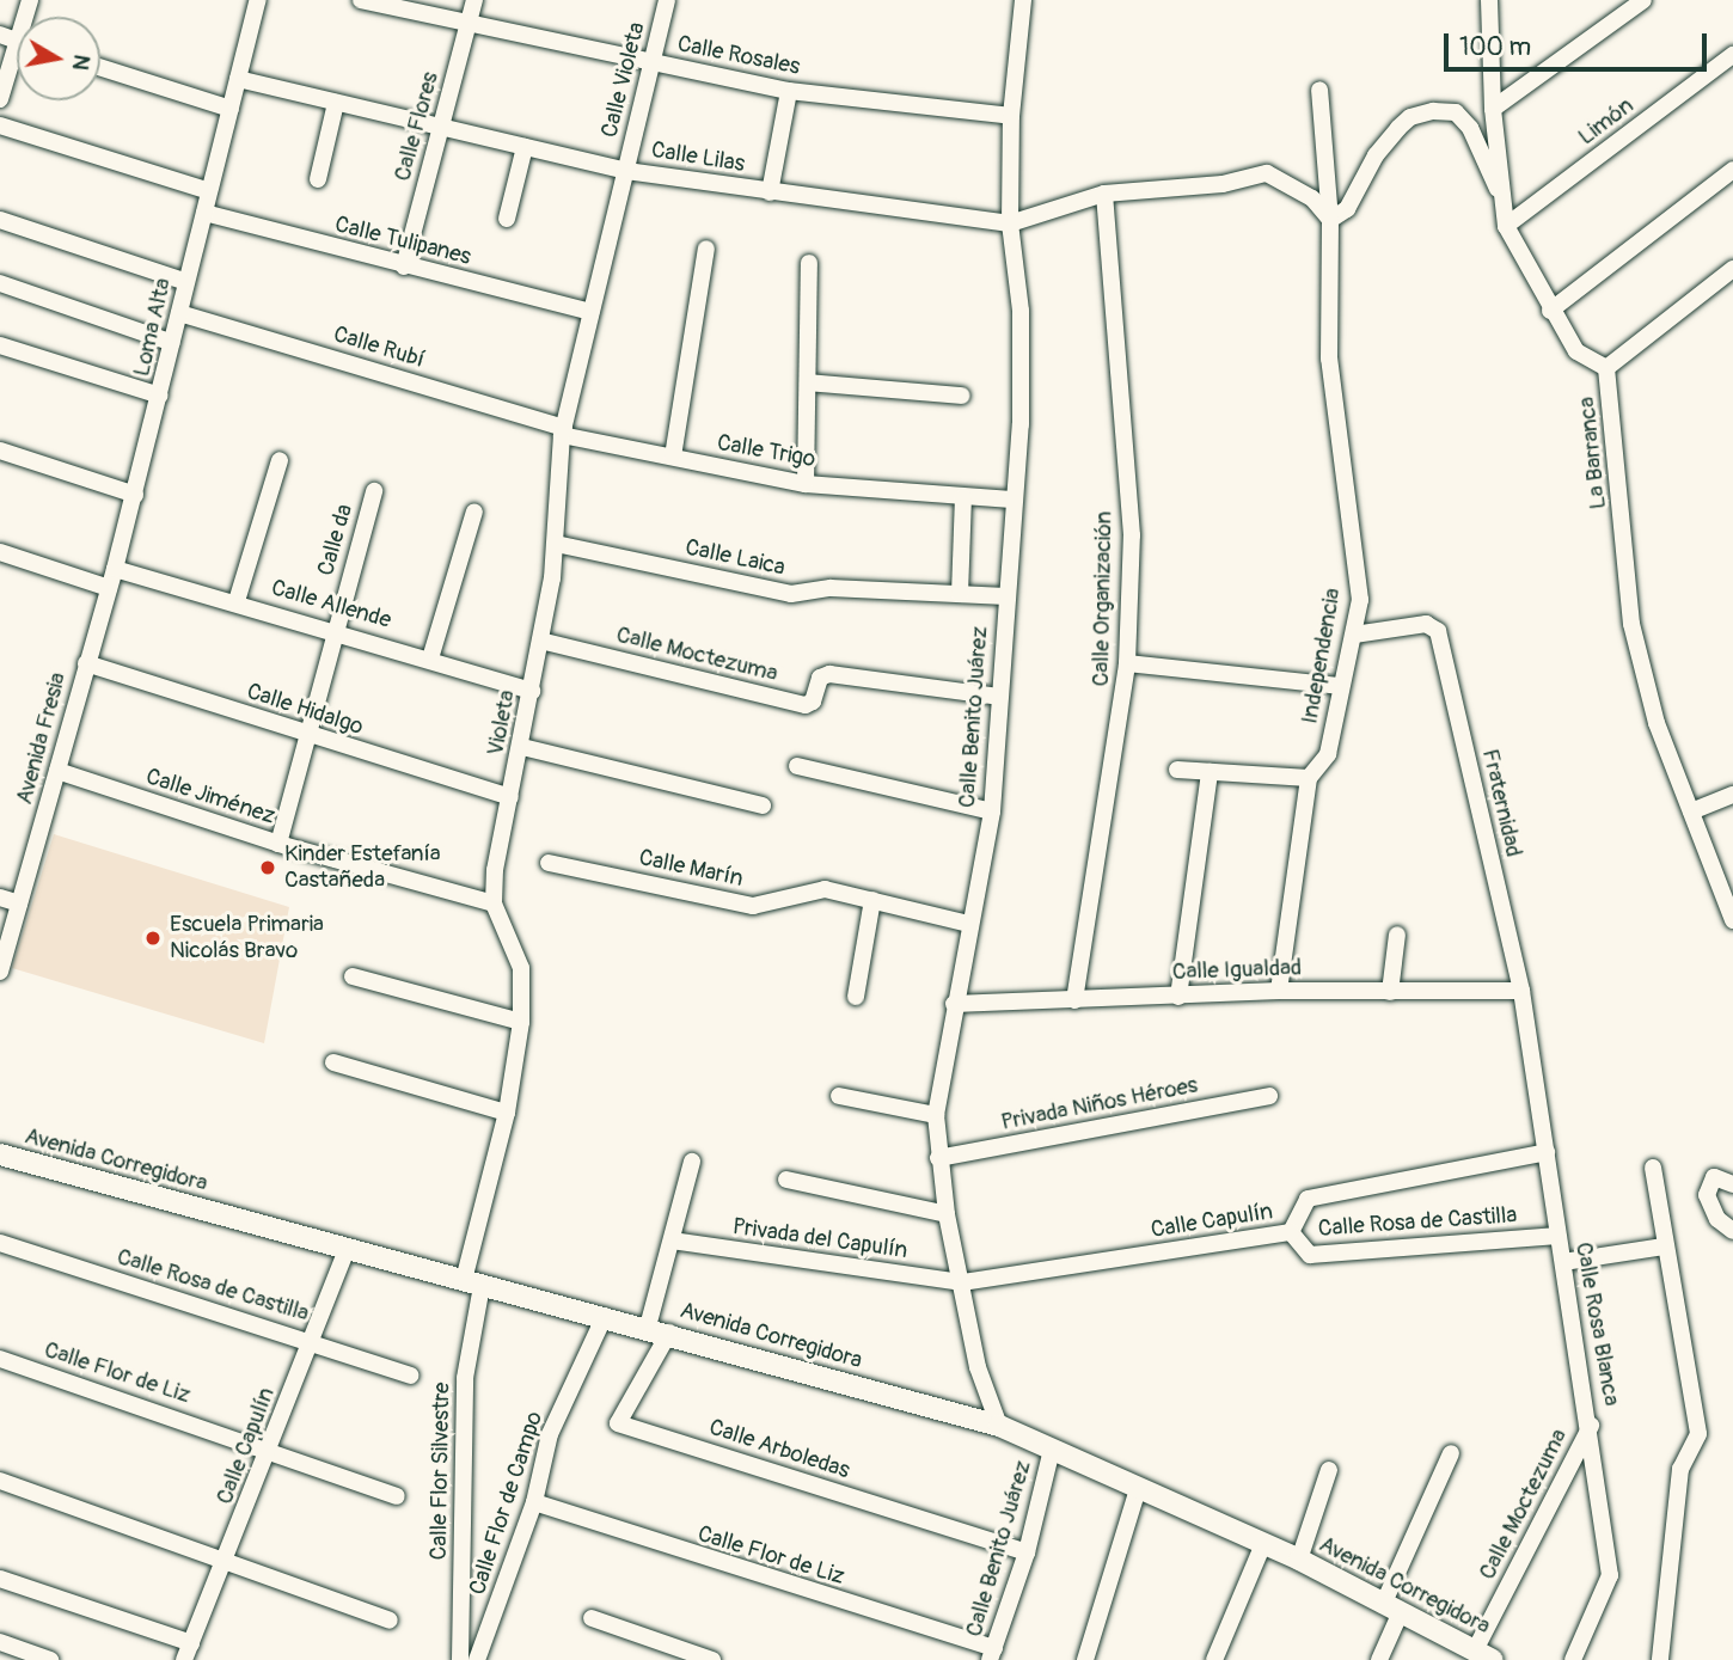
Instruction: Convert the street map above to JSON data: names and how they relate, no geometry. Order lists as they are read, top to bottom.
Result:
{
  "streets": {
    "main road": ["Avenida Corregidora"],
    "street": [
      "Calle Rosales",
      "Calle Violeta",
      "Limón",
      "Calle Flores",
      "Calle Lilas",
      "Calle Tulipanes",
      "Loma Alta",
      "Calle Rubí",
      "Calle Trigo",
      "La Barranca",
      "Calle da",
      "Calle Laica",
      "Calle Organización",
      "Calle Allende",
      "Calle Moctezuma",
      "Independencia",
      "Calle Hidalgo",
      "Calle Benito Juárez",
      "Violeta",
      "Avenida Fresia",
      "Calle Jiménez",
      "Fraternidad",
      "Calle Marín",
      "Calle Igualdad",
      "Privada Niños Héroes",
      "Calle Capulín",
      "Calle Rosa de Castilla",
      "Privada del Capulín",
      "Calle Rosa Blanca",
      "Calle Flor de Liz",
      "Calle Arboledas",
      "Calle Flor Silvestre",
      "Calle Flor de Campo"
    ]
  },
  "crossings": [
    ["Calle Rosales", "Calle Violeta"],
    ["Calle Rosales", "Calle Flores"],
    ["Calle Rosales", "Calle Benito Juárez"],
    ["Calle Violeta", "Calle Lilas"],
    ["Calle Violeta", "Violeta"],
    ["Limón", "La Barranca"],
    ["Calle Flores", "Calle Lilas"],
    ["Calle Flores", "Calle Tulipanes"],
    ["Calle Lilas", "Loma Alta"],
    ["Calle Lilas", "Calle Benito Juárez"],
    ["Calle Lilas", "Violeta"],
    ["Calle Tulipanes", "Loma Alta"],
    ["Calle Tulipanes", "Violeta"],
    ["Loma Alta", "Calle Rubí"],
    ["Loma Alta", "Calle Allende"],
    ["Loma Alta", "Calle Hidalgo"],
    ["Loma Alta", "Avenida Fresia"],
    ["Calle Rubí", "Calle Trigo"],
    ["Calle Rubí", "Violeta"],
    ["Calle Trigo", "Calle Benito Juárez"],
    ["Calle Trigo", "Violeta"],
    ["Calle da", "Calle Allende"],
    ["Calle da", "Calle Hidalgo"],
    ["Calle da", "Calle Jiménez"],
    ["Calle Laica", "Calle Benito Juárez"],
    ["Calle Laica", "Violeta"],
    ["Calle Organización", "Calle Igualdad"],
    ["Calle Allende", "Violeta"],
    ["Calle Moctezuma", "Calle Benito Juárez"],
    ["Calle Moctezuma", "Violeta"],
    ["Calle Moctezuma", "Avenida Corregidora"],
    ["Calle Moctezuma", "Calle Rosa Blanca"],
    ["Independencia", "Fraternidad"],
    ["Calle Hidalgo", "Violeta"],
    ["Calle Hidalgo", "Avenida Fresia"],
    ["Calle Benito Juárez", "Calle Marín"],
    ["Calle Benito Juárez", "Calle Igualdad"],
    ["Calle Benito Juárez", "Privada Niños Héroes"],
    ["Calle Benito Juárez", "Avenida Corregidora"],
    ["Calle Benito Juárez", "Calle Capulín"],
    ["Calle Benito Juárez", "Privada del Capulín"],
    ["Calle Benito Juárez", "Calle Flor de Liz"],
    ["Calle Benito Juárez", "Calle Arboledas"],
    ["Violeta", "Calle Jiménez"],
    ["Avenida Fresia", "Calle Jiménez"],
    ["Fraternidad", "Calle Igualdad"],
    ["Fraternidad", "Calle Rosa Blanca"],
    ["Calle Igualdad", "Calle Rosa Blanca"],
    ["Avenida Corregidora", "Calle Capulín"],
    ["Avenida Corregidora", "Calle Arboledas"],
    ["Avenida Corregidora", "Calle Flor Silvestre"],
    ["Avenida Corregidora", "Calle Flor de Campo"],
    ["Calle Capulín", "Calle Rosa de Castilla"],
    ["Calle Capulín", "Privada del Capulín"],
    ["Calle Capulín", "Calle Rosa Blanca"],
    ["Calle Capulín", "Calle Flor de Liz"],
    ["Calle Rosa de Castilla", "Calle Rosa Blanca"],
    ["Calle Flor de Liz", "Calle Flor de Campo"]
  ],
  "places": ["Kinder Estefanía Castañeda", "Escuela Primaria Nicolás Bravo"],
  "scale_bar": "100 m",
  "north": "right"
}
